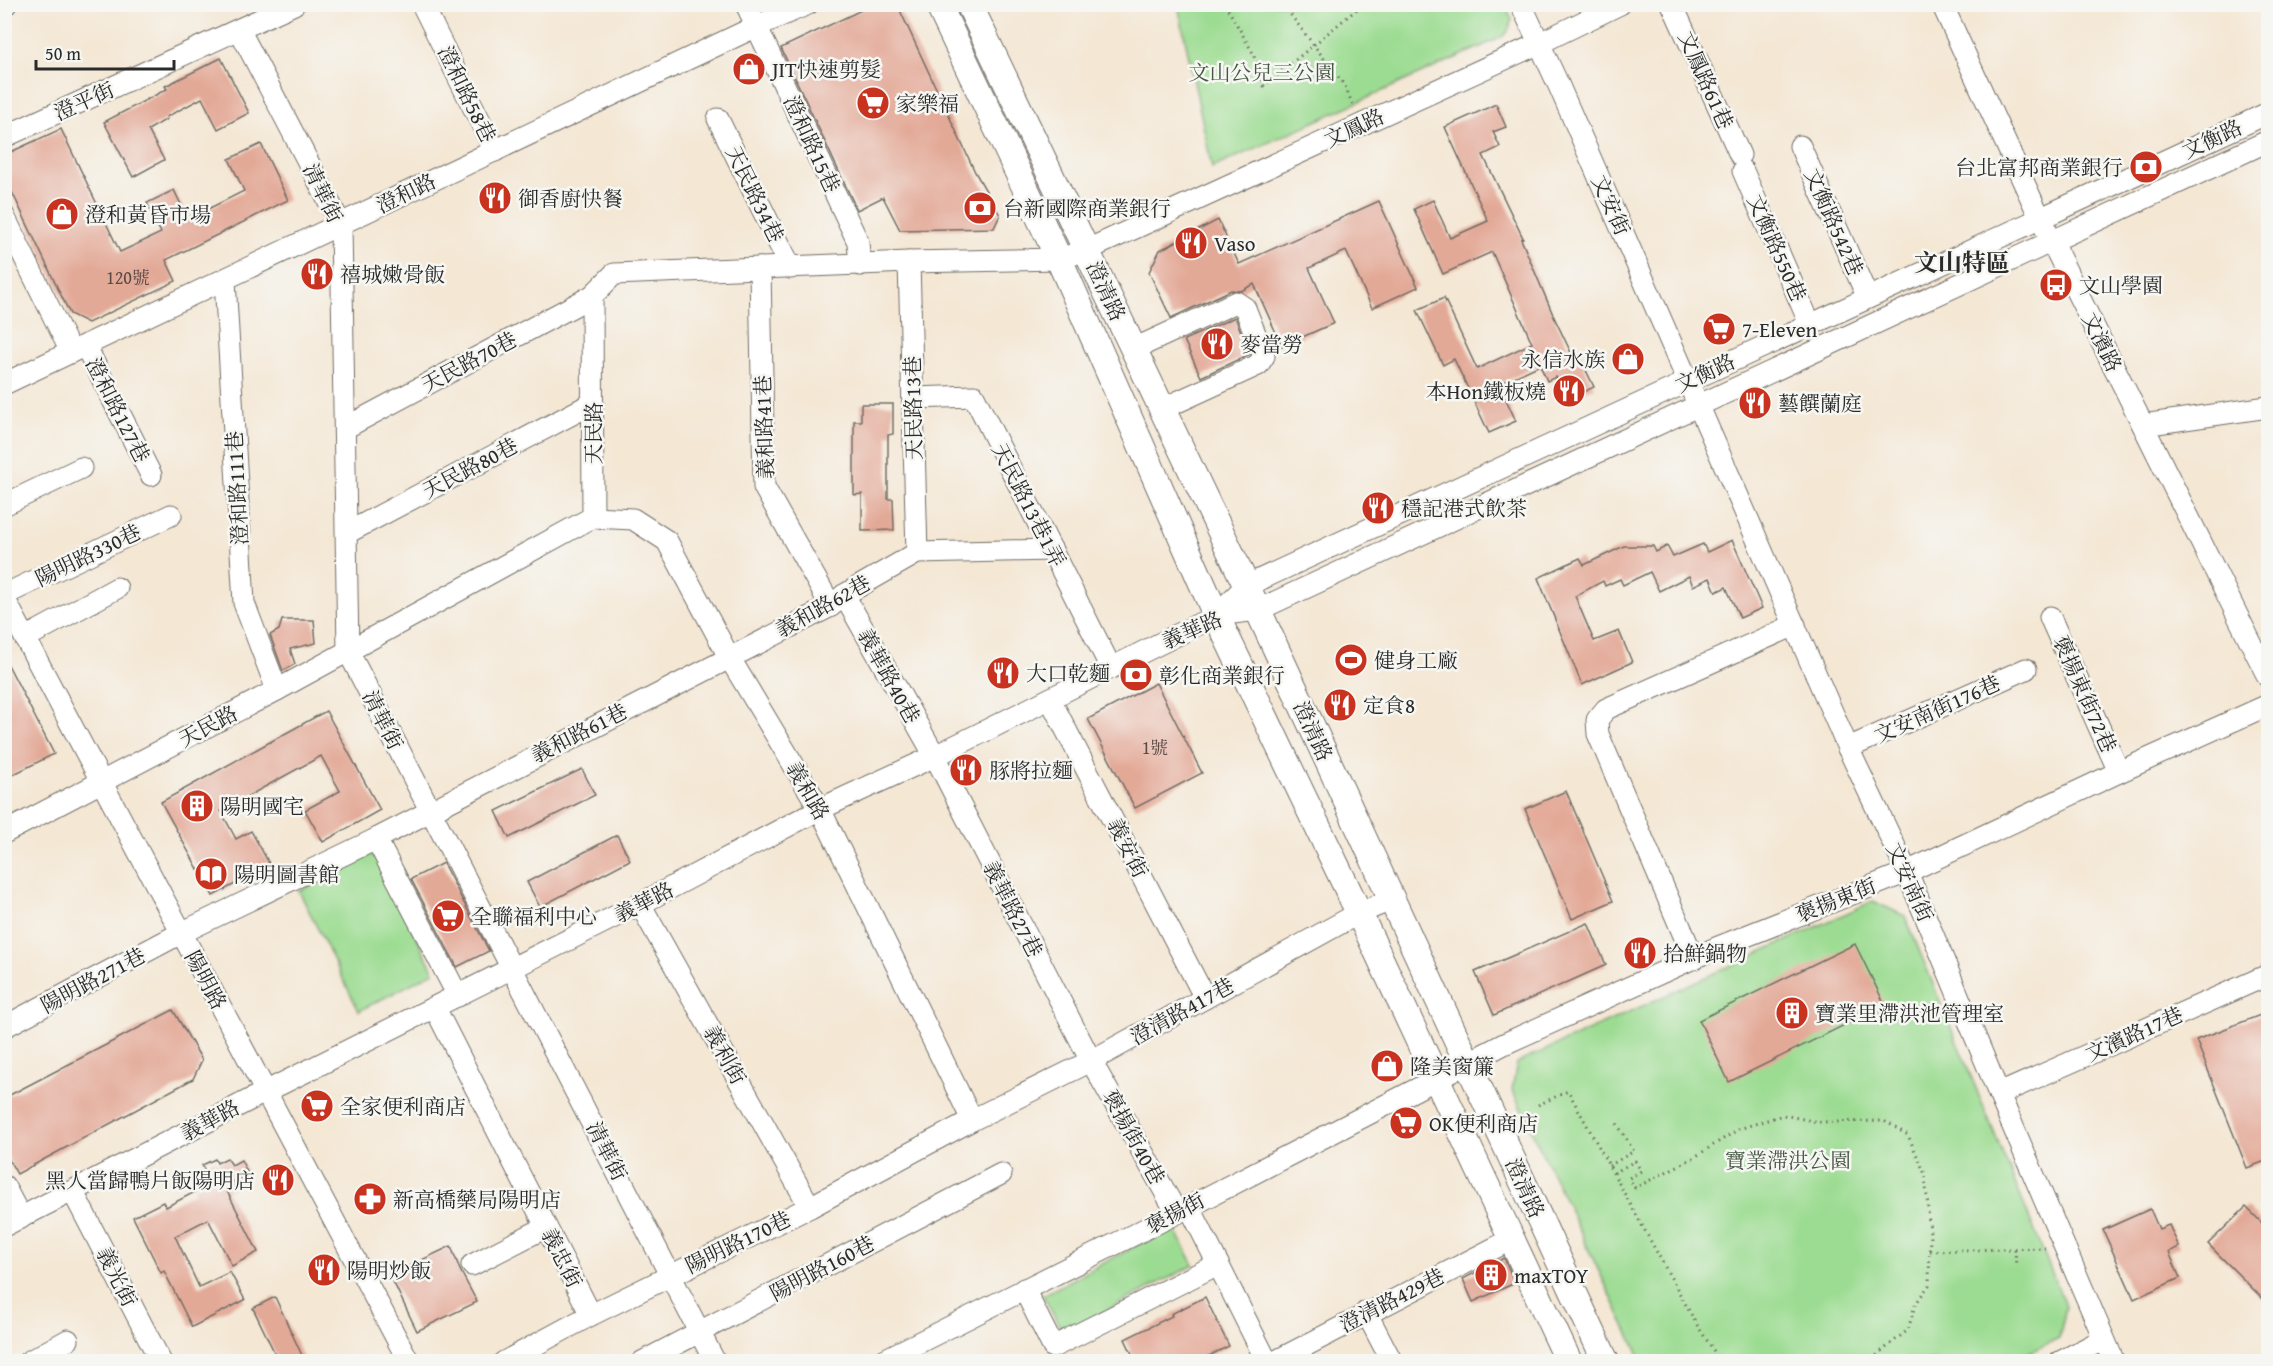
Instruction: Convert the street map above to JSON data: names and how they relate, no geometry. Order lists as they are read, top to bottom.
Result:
{
  "streets": {
    "main road": ["澄清路"],
    "street": [
      "文鳳路61巷",
      "澄和路58巷",
      "澄平街",
      "文鳳路",
      "文衡路",
      "澄和路15巷",
      "清華街",
      "澄和路",
      "天民路34巷",
      "文安街",
      "文衡路542巷",
      "文衡路550巷",
      "文濱路",
      "天民路70巷",
      "天民路13巷",
      "澄和路127巷",
      "義和路41巷",
      "天民路",
      "天民路80巷",
      "澄和路111巷",
      "天民路13巷1弄",
      "陽明路330巷",
      "義和路62巷",
      "義華路",
      "義華路40巷",
      "褒揚東街72巷",
      "文安南街176巷",
      "義和路61巷",
      "義和路",
      "義安街",
      "文安南街",
      "褒揚東街",
      "義華路27巷",
      "陽明路271巷",
      "陽明路",
      "澄清路417巷",
      "文濱路17巷",
      "義利街",
      "褒揚街40巷",
      "褒揚街",
      "陽明路170巷",
      "義忠街",
      "陽明路160巷",
      "義光街",
      "澄清路429巷"
    ]
  },
  "crossings": [
    ["文鳳路61巷", "文衡路550巷"],
    ["澄和路58巷", "澄和路"],
    ["澄平街", "清華街"],
    ["文鳳路", "文安街"],
    ["文鳳路", "澄清路"],
    ["文衡路", "文安街"],
    ["文衡路", "文衡路542巷"],
    ["文衡路", "文衡路550巷"],
    ["文衡路", "澄清路"],
    ["文衡路", "文濱路"],
    ["文衡路", "義華路"],
    ["文衡路", "文安南街"],
    ["澄和路15巷", "澄和路"],
    ["清華街", "澄和路"],
    ["清華街", "天民路70巷"],
    ["清華街", "天民路"],
    ["清華街", "天民路80巷"],
    ["清華街", "義華路"],
    ["清華街", "義和路61巷"],
    ["清華街", "陽明路170巷"],
    ["清華街", "陽明路160巷"],
    ["澄和路", "澄和路127巷"],
    ["澄和路", "澄和路111巷"],
    ["文安街", "文安南街"],
    ["澄清路", "義華路"],
    ["澄清路", "褒揚東街"],
    ["澄清路", "澄清路417巷"],
    ["澄清路", "褒揚街"],
    ["澄清路", "澄清路429巷"],
    ["天民路70巷", "天民路"],
    ["天民路13巷", "天民路13巷1弄"],
    ["天民路13巷", "義和路62巷"],
    ["義和路41巷", "義和路62巷"],
    ["義和路41巷", "義華路40巷"],
    ["天民路", "天民路80巷"],
    ["天民路", "澄和路111巷"],
    ["天民路", "義和路"],
    ["天民路", "陽明路"],
    ["天民路13巷1弄", "義華路"],
    ["陽明路330巷", "陽明路"],
    ["義和路62巷", "義華路40巷"],
    ["義和路62巷", "義和路61巷"],
    ["義和路62巷", "義和路"],
    ["義華路", "義華路40巷"],
    ["義華路", "義和路"],
    ["義華路", "義安街"],
    ["義華路", "義華路27巷"],
    ["義華路", "陽明路"],
    ["義華路", "義利街"],
    ["義華路", "義忠街"],
    ["義華路", "義光街"],
    ["義華路40巷", "義華路27巷"],
    ["褒揚東街72巷", "褒揚東街"],
    ["文安南街176巷", "文安南街"],
    ["義和路61巷", "義和路"],
    ["義和路61巷", "陽明路271巷"],
    ["義和路", "澄清路417巷"],
    ["義和路", "陽明路170巷"],
    ["義安街", "澄清路417巷"],
    ["文安南街", "褒揚東街"],
    ["文安南街", "文濱路17巷"],
    ["褒揚東街", "褒揚街"],
    ["義華路27巷", "澄清路417巷"],
    ["義華路27巷", "褒揚街40巷"],
    ["陽明路271巷", "陽明路"],
    ["澄清路417巷", "褒揚街40巷"],
    ["澄清路417巷", "陽明路170巷"],
    ["義利街", "陽明路170巷"],
    ["褒揚街40巷", "褒揚街"],
    ["陽明路170巷", "義忠街"]
  ],
  "districts": ["文山特區"],
  "parks": ["文山公兒三公園", "寶業滯洪公園"],
  "places": {
    "shop": [
      "JIT快速剪髮",
      "澄和黃昏市場",
      "永信水族",
      "隆美窗簾"
    ],
    "supermarket": [
      "家樂福",
      "7-Eleven",
      "全聯福利中心",
      "全家便利商店",
      "OK便利商店"
    ],
    "bank": ["台北富邦商業銀行", "台新國際商業銀行", "彰化商業銀行"],
    "restaurant": [
      "御香廚快餐",
      "Vaso",
      "禧城嫩骨飯",
      "麥當勞",
      "本Hon鐵板燒",
      "藝饌蘭庭",
      "穩記港式飲茶",
      "大口乾麵",
      "定食8",
      "豚將拉麵",
      "拾鮮鍋物",
      "黑人當歸鴨片飯陽明店",
      "陽明炒飯"
    ],
    "bus stop": ["文山學園"],
    "sports": ["健身工廠"],
    "building": ["陽明國宅", "寶業里滯洪池管理室", "maxTOY"],
    "library": ["陽明圖書館"],
    "pharmacy": ["新高橋藥局陽明店"]
  },
  "house_numbers": ["120號", "1號"],
  "scale_bar": "50 m"
}
